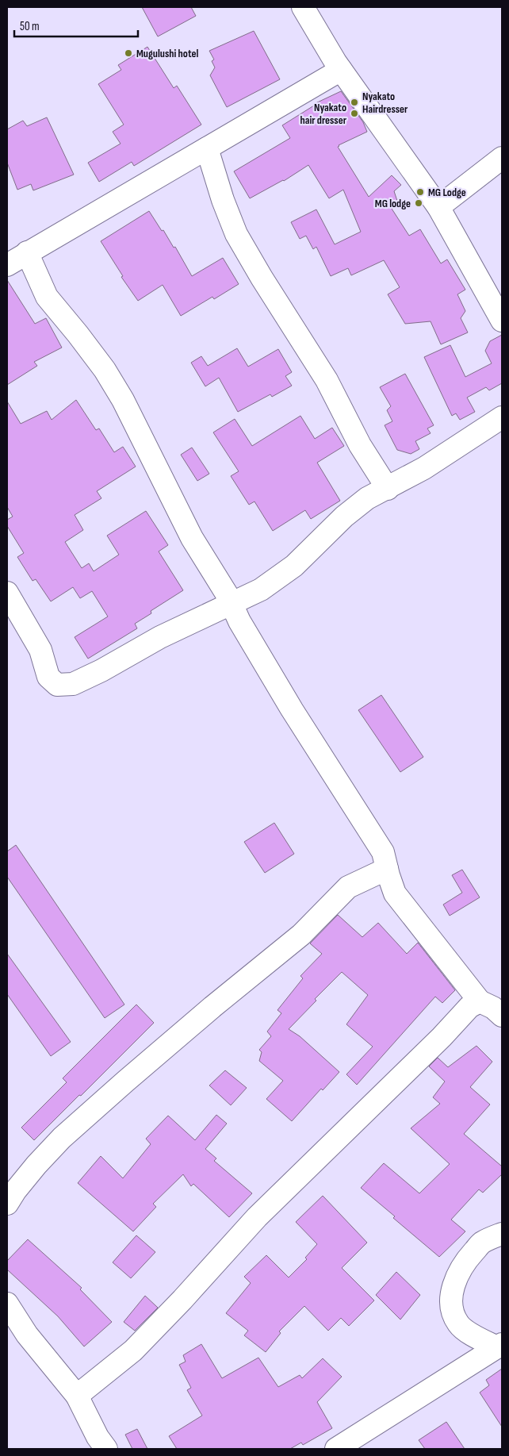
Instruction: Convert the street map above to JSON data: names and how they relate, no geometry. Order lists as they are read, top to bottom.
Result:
{
  "places": [
    "Mugulushi hotel",
    "Nyakato Hairdresser",
    "Nyakato hair dresser",
    "MG Lodge",
    "MG lodge"
  ],
  "scale_bar": "50 m"
}
